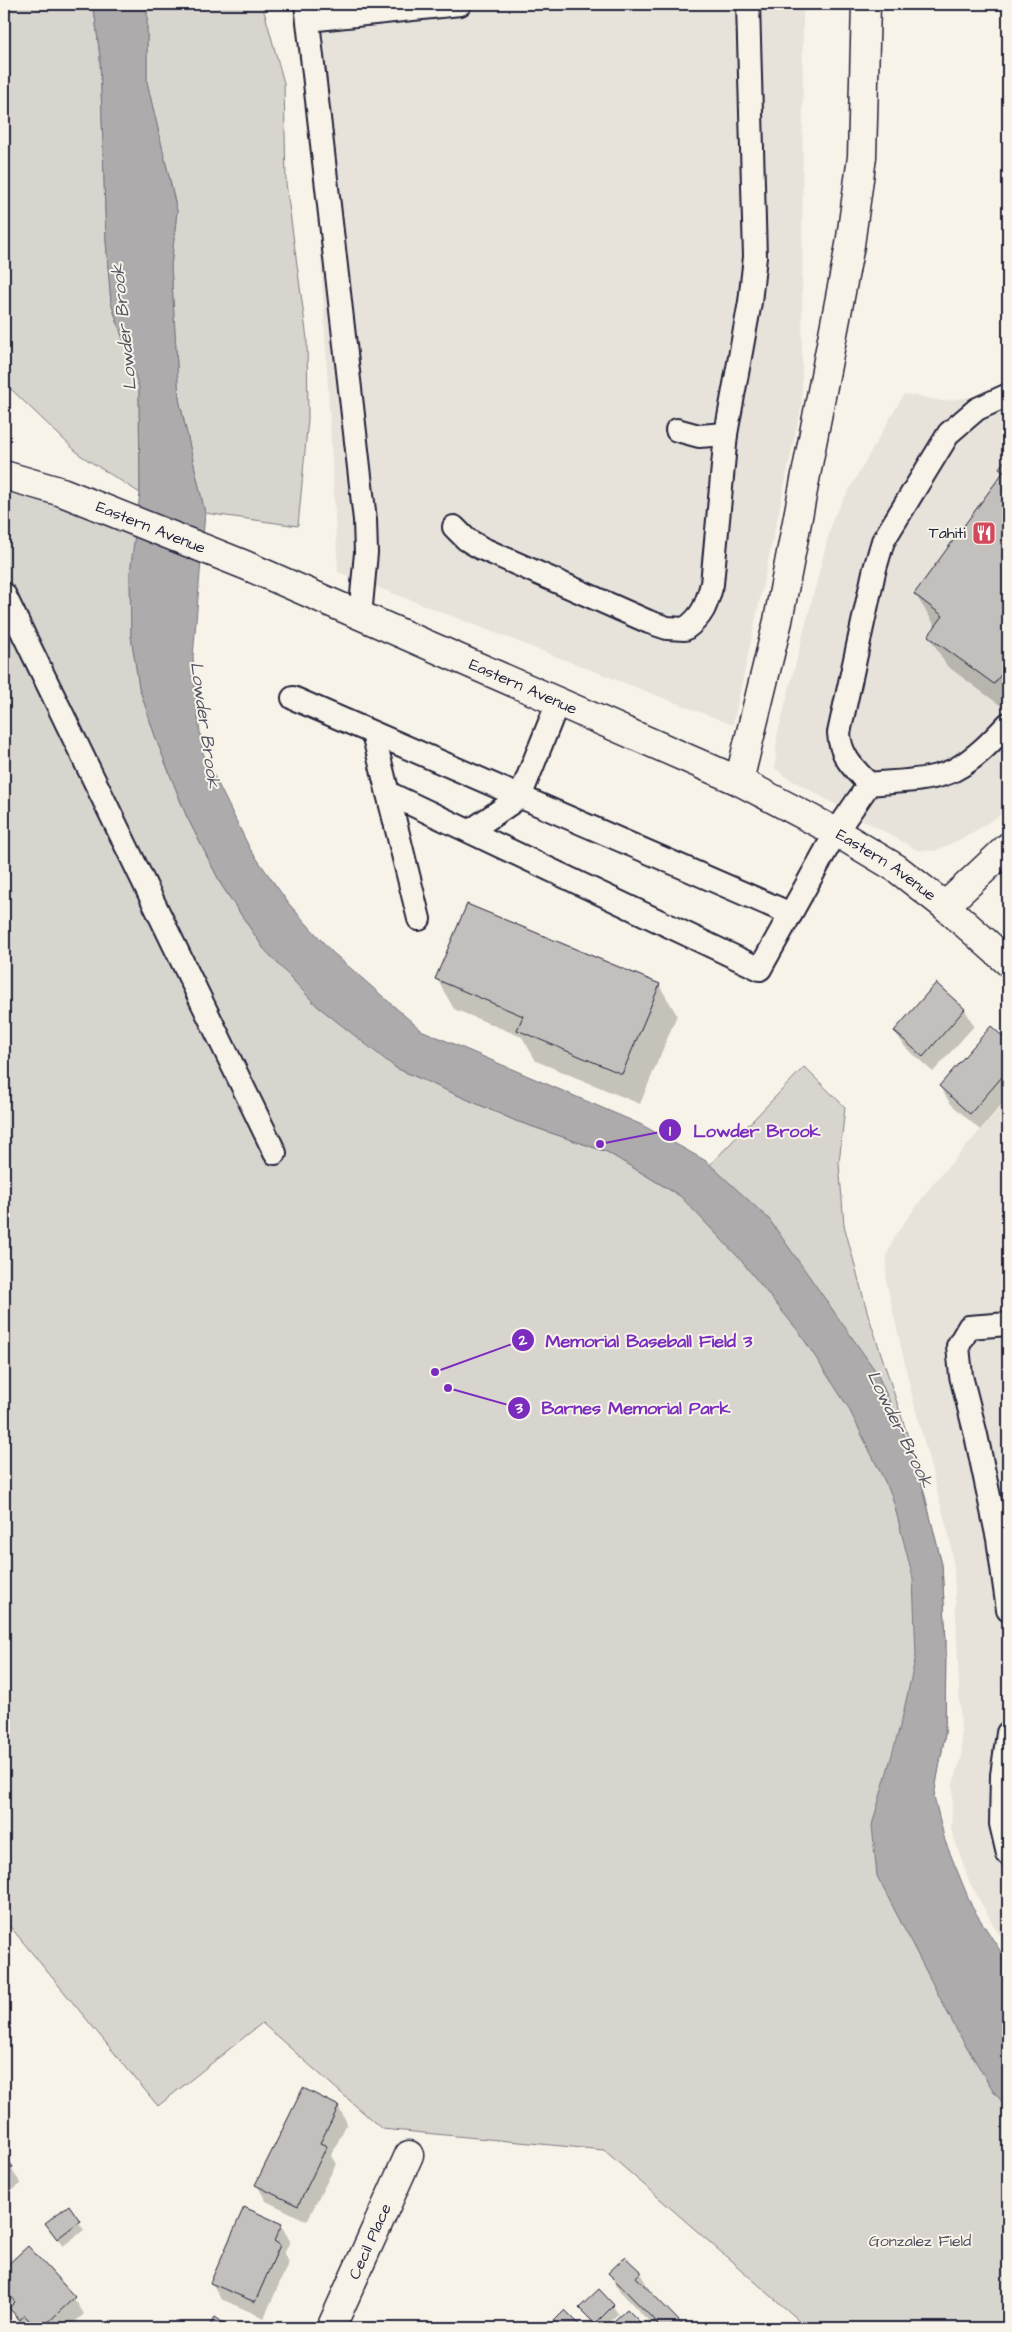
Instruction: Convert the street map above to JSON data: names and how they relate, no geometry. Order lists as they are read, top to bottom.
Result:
{
  "streets": {
    "main road": ["Eastern Avenue", "Cecil Place"]
  },
  "water": ["Lowder Brook"],
  "parks": ["Gonzalez Field"],
  "places": {
    "restaurant": ["Tahiti"],
    "other": ["Lowder Brook", "Memorial Baseball Field 3", "Barnes Memorial Park"]
  }
}
